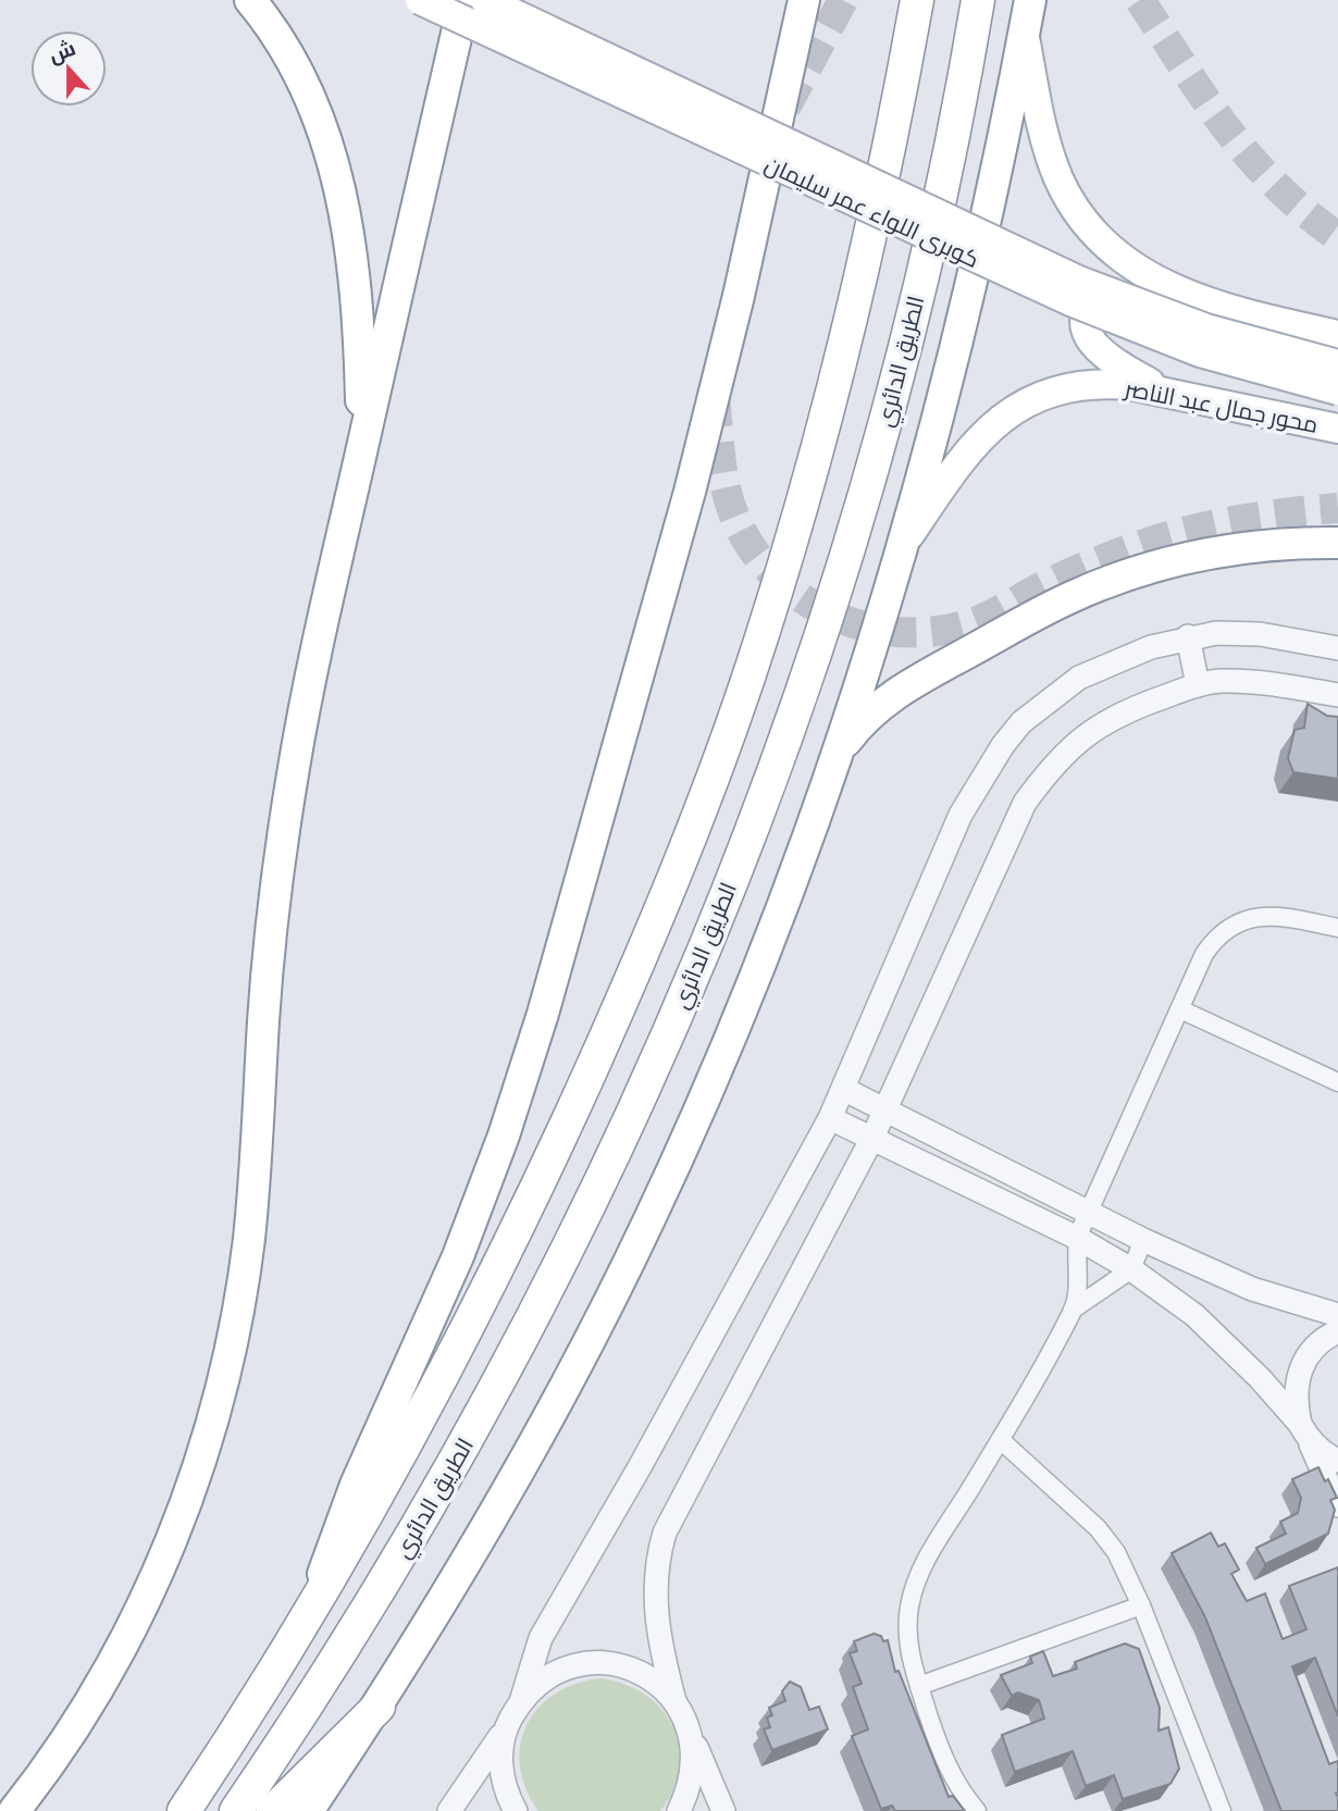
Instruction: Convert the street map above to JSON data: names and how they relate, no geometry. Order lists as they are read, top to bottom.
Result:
{
  "streets": {
    "highway": ["الطريق الدائري"],
    "main road": ["كوبرى اللواء عمر سليمان", "محور جمال عبد الناصر"]
  },
  "north": "top"
}
